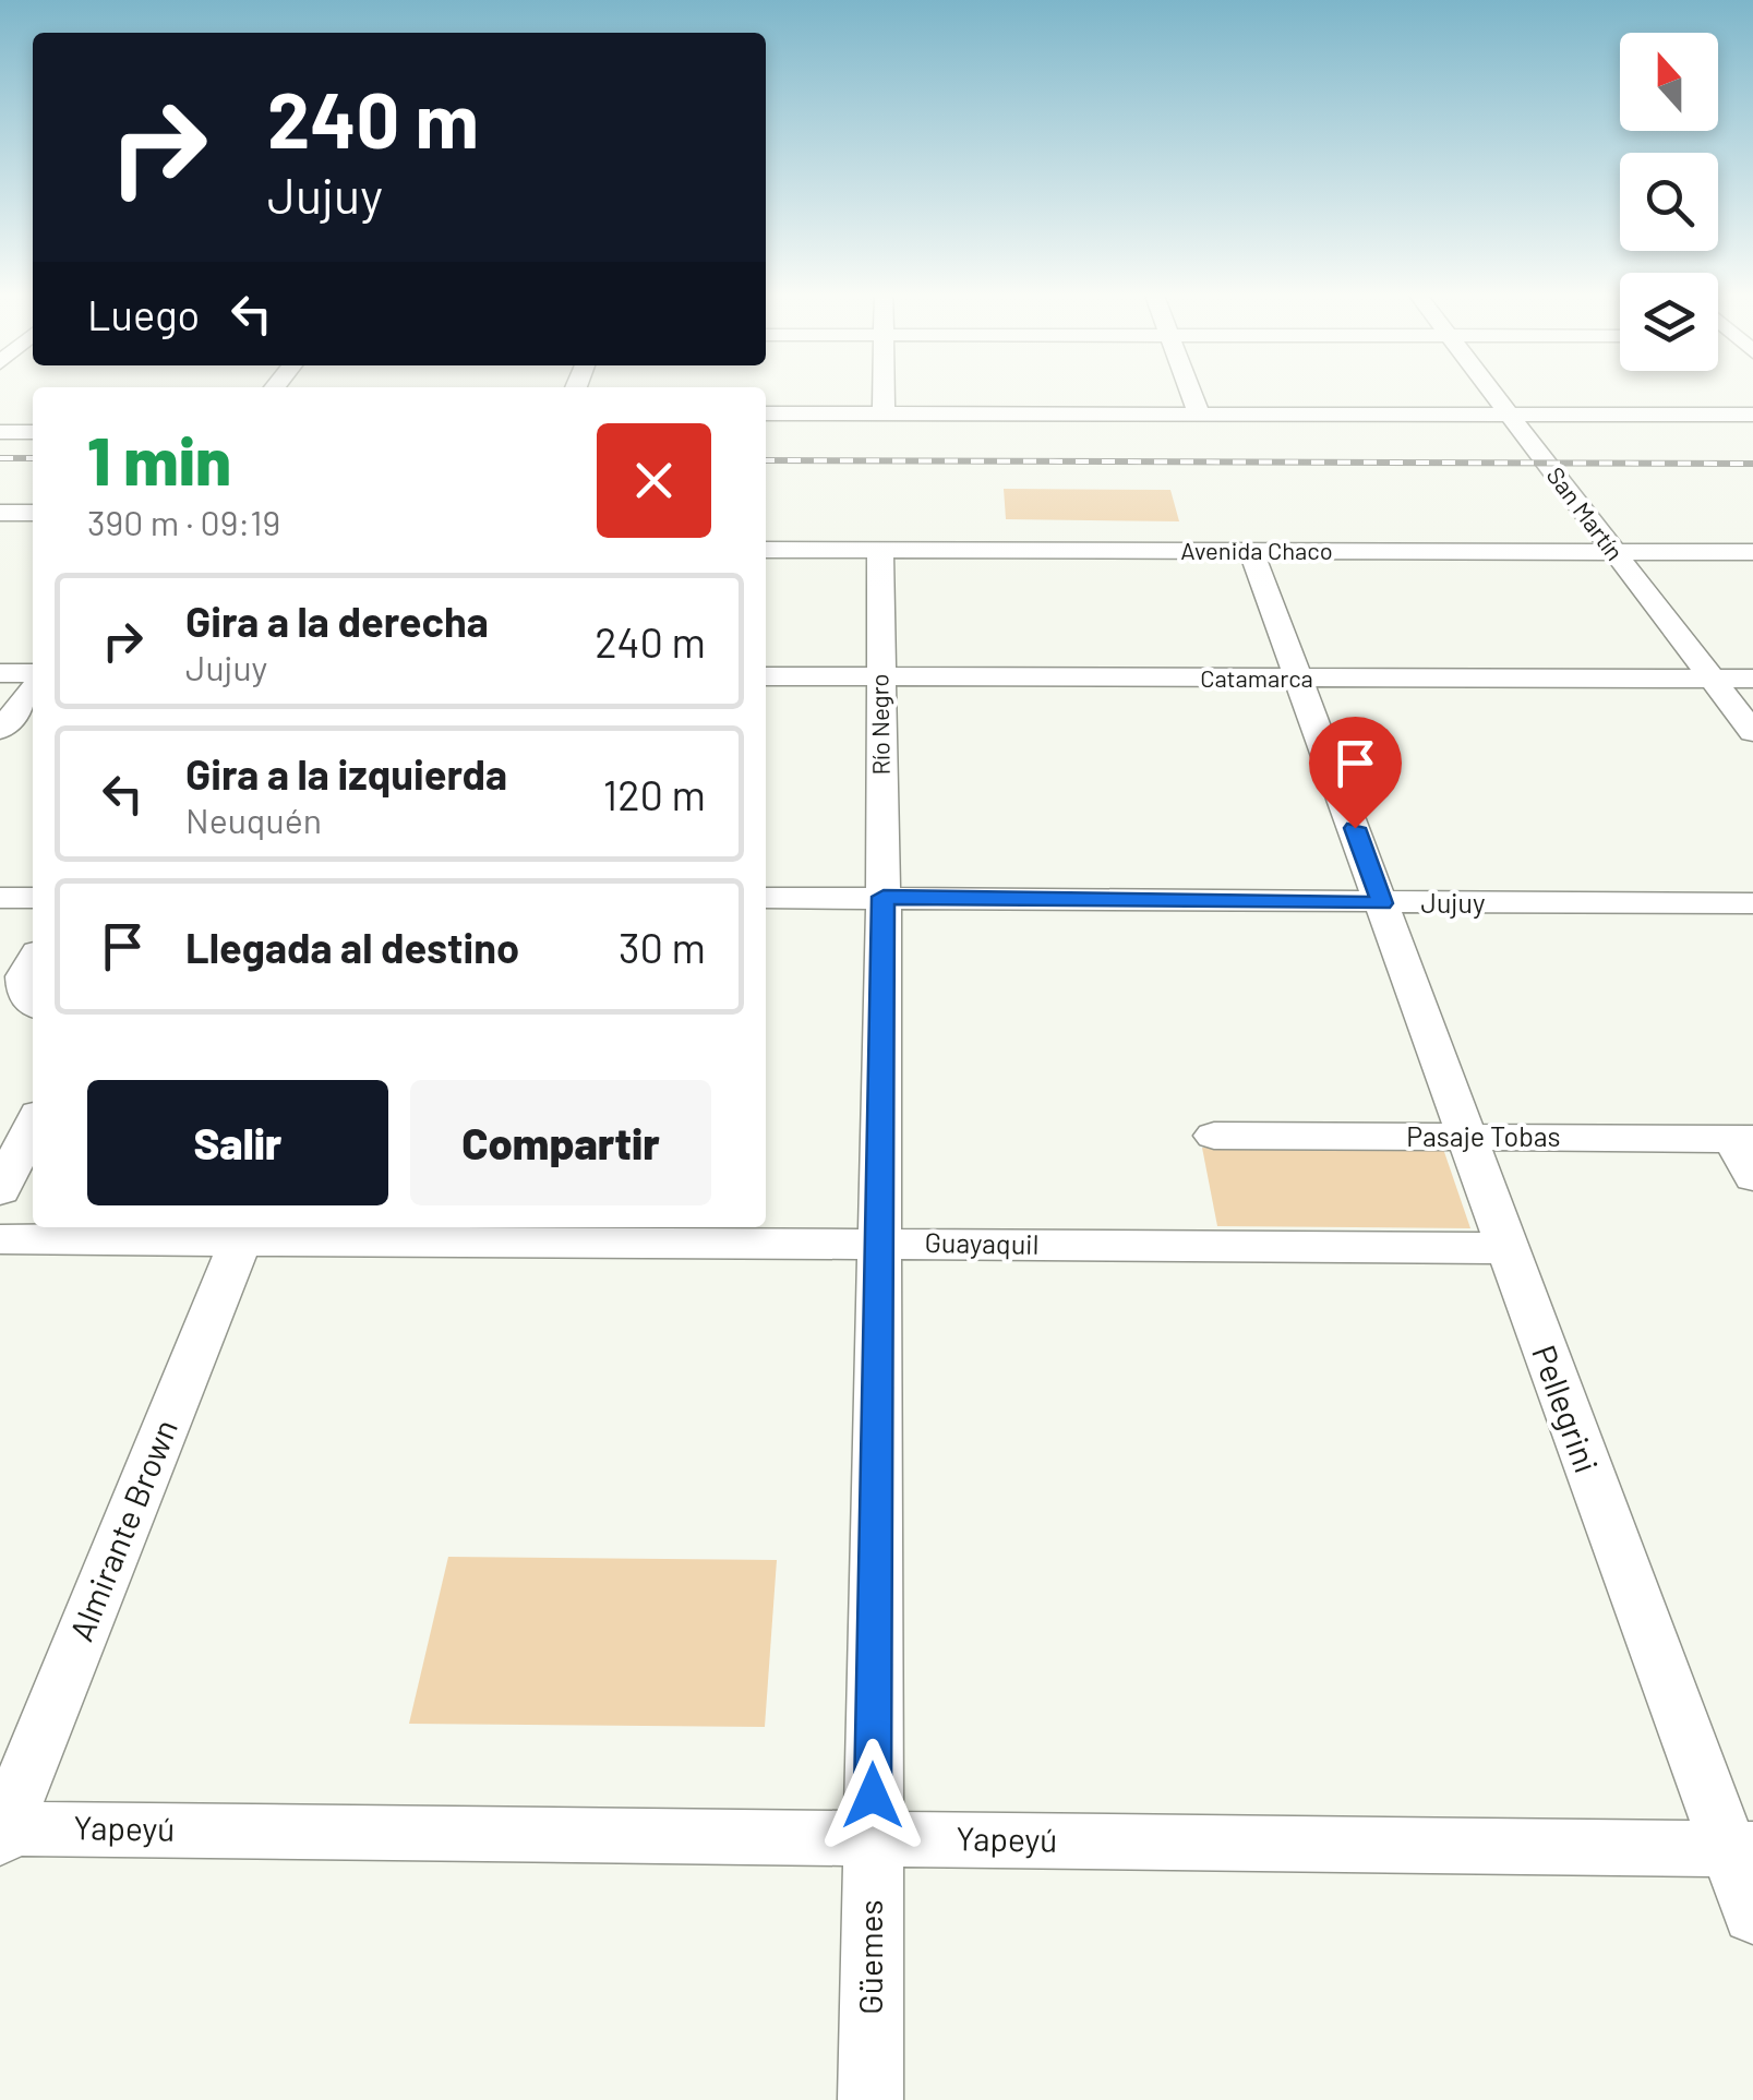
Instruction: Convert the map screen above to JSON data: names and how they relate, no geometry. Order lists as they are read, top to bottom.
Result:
{
  "streets": {
    "street": [
      "San Martín",
      "Avenida Chaco",
      "Catamarca",
      "Río Negro",
      "Jujuy",
      "Pasaje Tobas",
      "Guayaquil",
      "Pellegrini",
      "Almirante Brown",
      "Yapeyú",
      "Güemes"
    ]
  },
  "crossings": [
    ["San Martín", "Avenida Chaco"],
    ["San Martín", "Catamarca"],
    ["Avenida Chaco", "Río Negro"],
    ["Avenida Chaco", "Pellegrini"],
    ["Catamarca", "Río Negro"],
    ["Catamarca", "Pellegrini"],
    ["Río Negro", "Jujuy"],
    ["Río Negro", "Güemes"],
    ["Jujuy", "Pellegrini"],
    ["Jujuy", "Güemes"],
    ["Pasaje Tobas", "Pellegrini"],
    ["Guayaquil", "Pellegrini"],
    ["Guayaquil", "Almirante Brown"],
    ["Guayaquil", "Güemes"],
    ["Pellegrini", "Yapeyú"],
    ["Almirante Brown", "Yapeyú"],
    ["Yapeyú", "Güemes"]
  ],
  "north": "top",
  "page": {
    "turn": ["240 m", "Jujuy"],
    "then": "Luego",
    "heading": ["1 min", "390 m · 09:19"],
    "list": [
      {
        "name": "Gira a la derecha",
        "note": "Jujuy",
        "value": "240 m"
      },
      {
        "name": "Gira a la izquierda",
        "note": "Neuquén",
        "value": "120 m"
      },
      {
        "name": "Llegada al destino",
        "value": "30 m"
      }
    ],
    "buttons": ["Salir", "Compartir"]
  }
}
